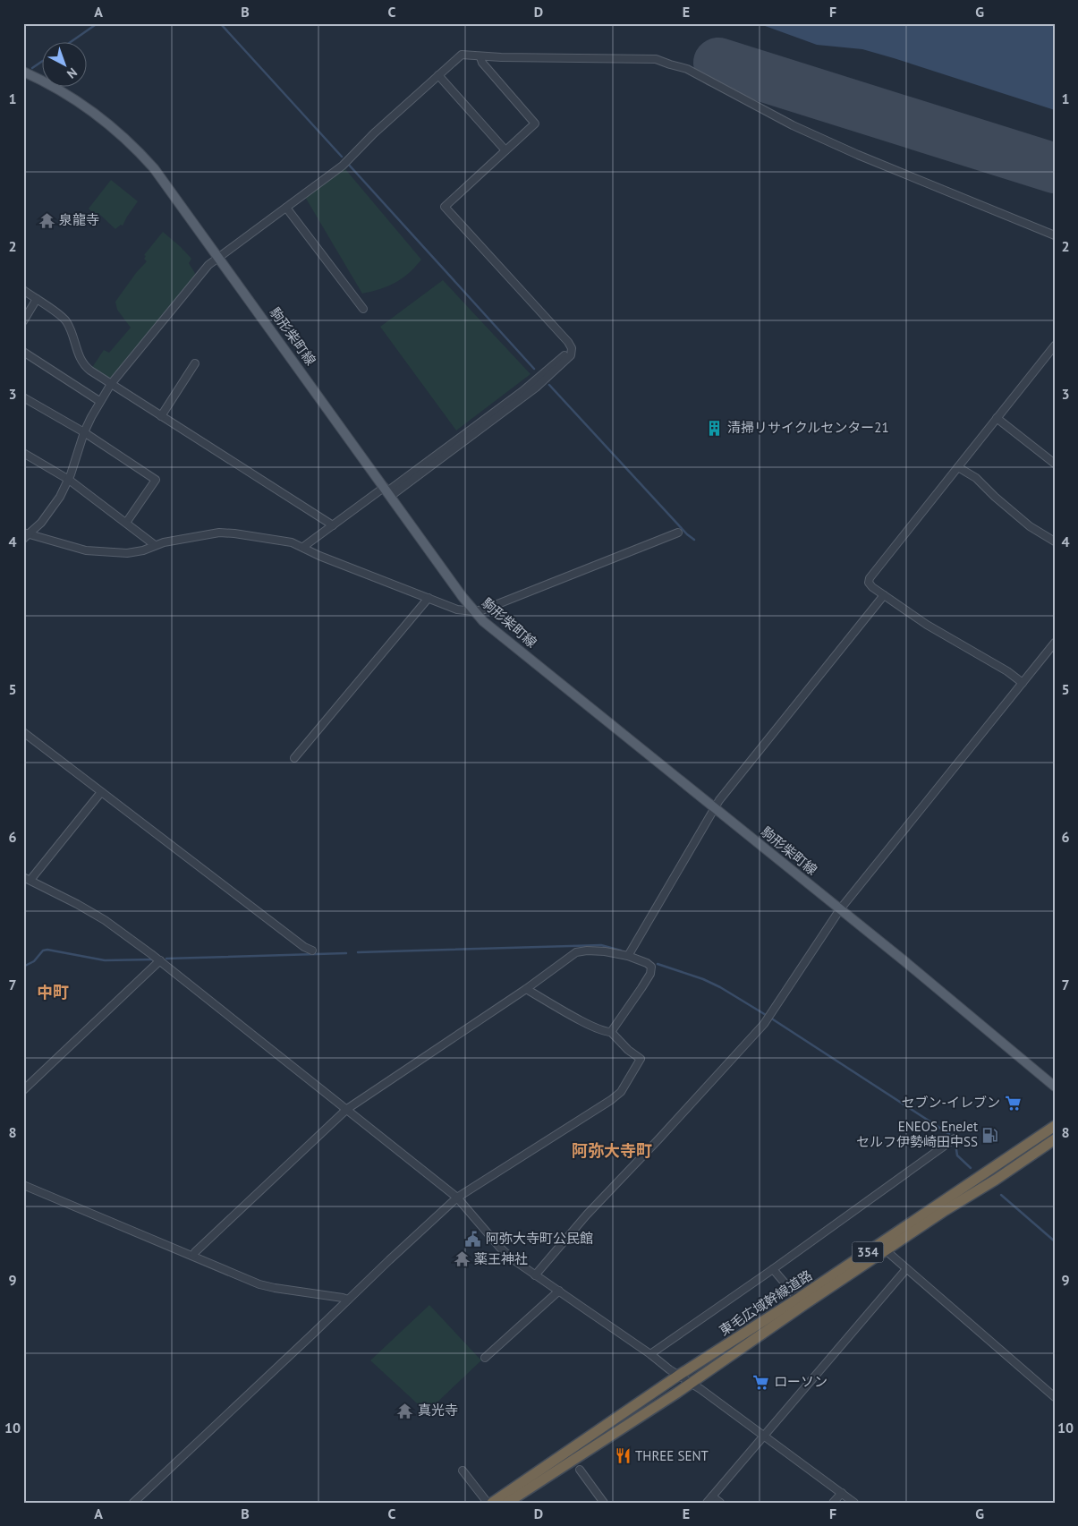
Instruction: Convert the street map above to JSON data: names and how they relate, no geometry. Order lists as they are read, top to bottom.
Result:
{
  "streets": {
    "highway": ["354", "東毛広域幹線道路"],
    "main road": ["駒形柴町線"]
  },
  "districts": ["中町", "阿弥大寺町"],
  "places": {
    "temple": ["泉龍寺", "薬王神社", "真光寺"],
    "building": ["清掃リサイクルセンター21"],
    "supermarket": ["セブン-イレブン", "ローソン"],
    "fuel station": ["ENEOS EneJet セルフ伊勢崎田中SS"],
    "public building": ["阿弥大寺町公民館"],
    "restaurant": ["THREE SENT"]
  },
  "north": "bottom right",
  "grid": {
    "columns": [
      "A",
      "B",
      "C",
      "D",
      "E",
      "F",
      "G"
    ],
    "rows": [
      "1",
      "2",
      "3",
      "4",
      "5",
      "6",
      "7",
      "8",
      "9",
      "10"
    ]
  }
}
